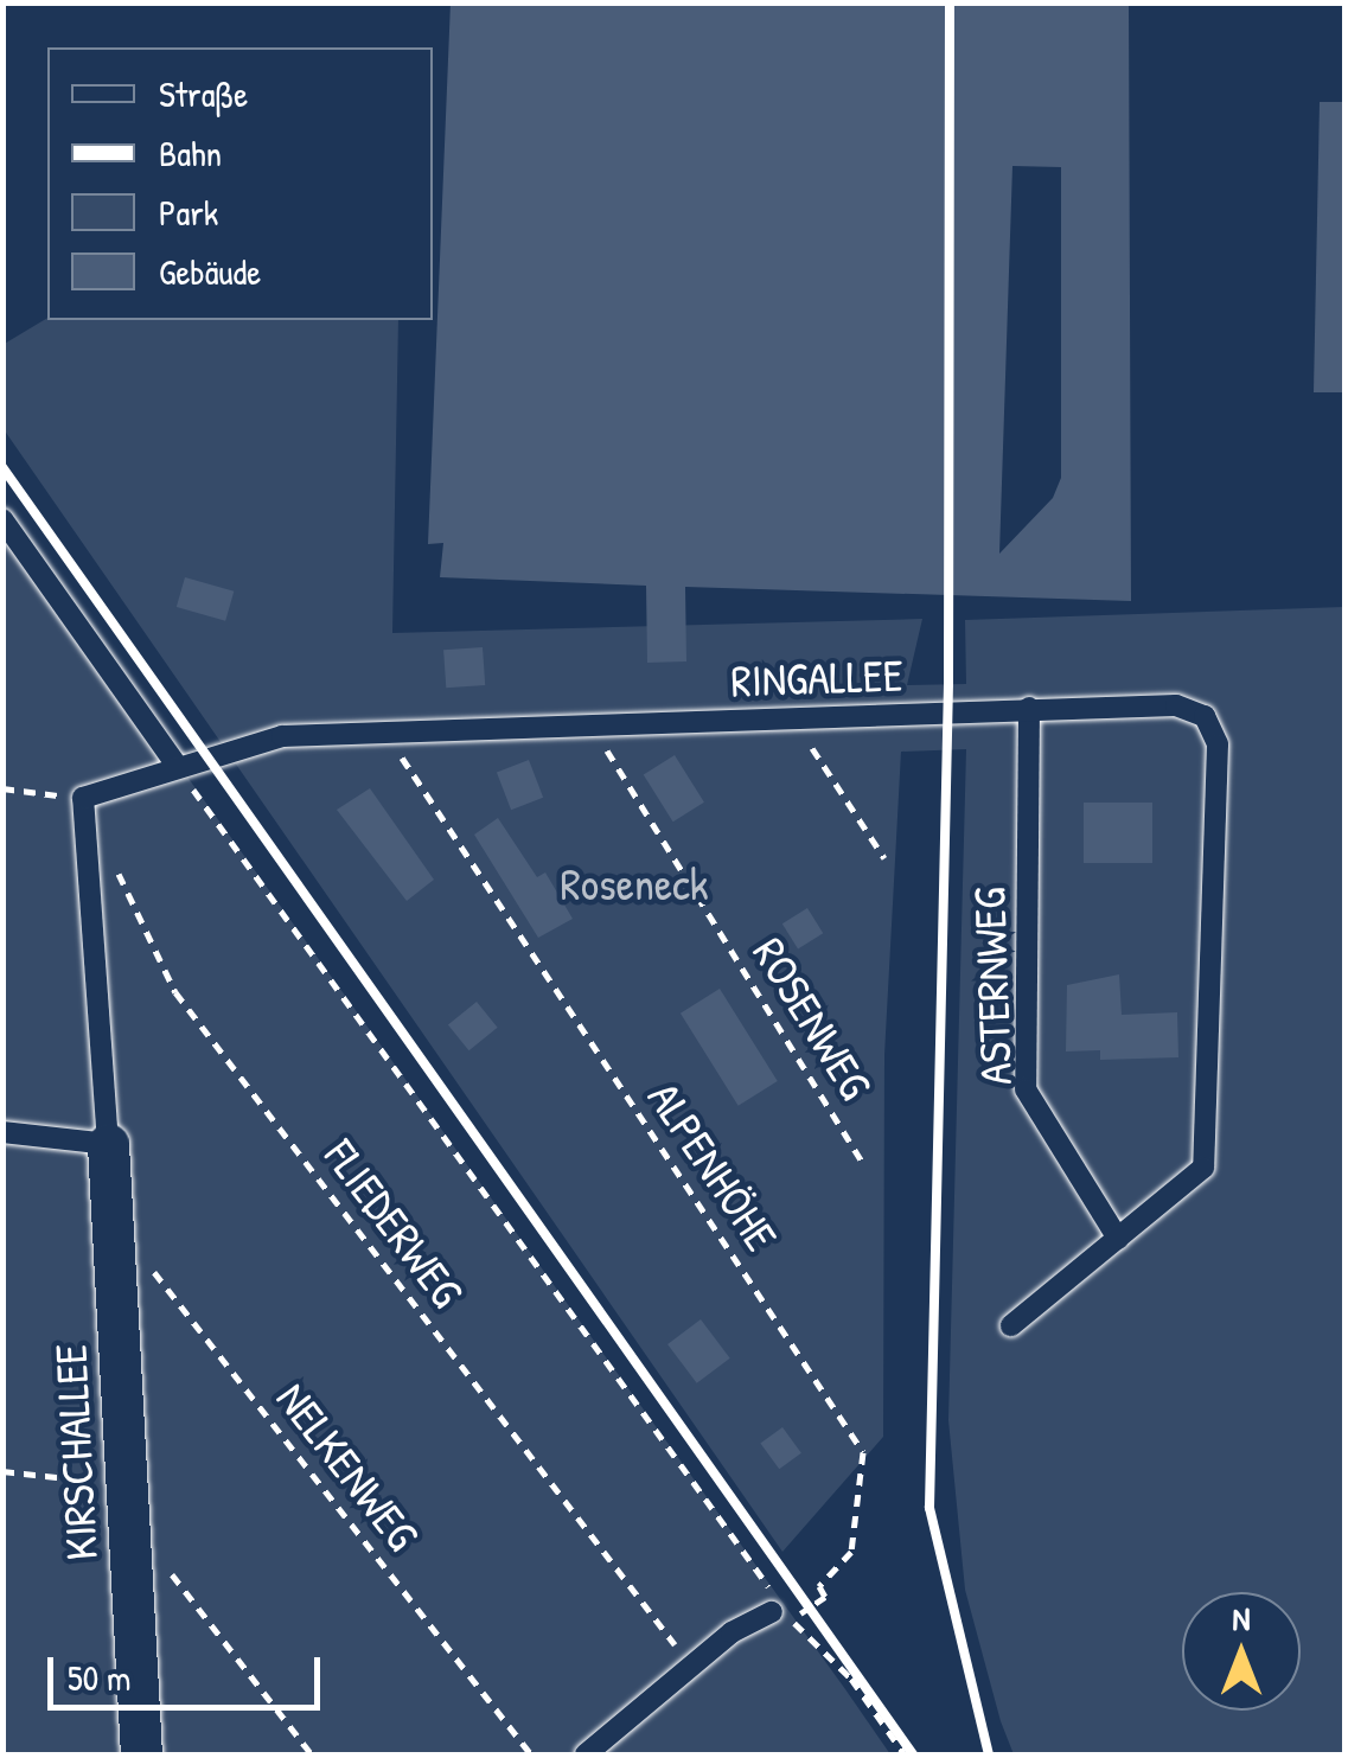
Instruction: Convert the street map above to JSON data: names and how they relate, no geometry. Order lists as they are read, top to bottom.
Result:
{
  "streets": {
    "street": ["KIRSCHALLEE"],
    "lane": ["RINGALLEE", "ASTERNWEG"],
    "path": [
      "ROSENWEG",
      "ALPENHÖHE",
      "FLIEDERWEG",
      "NELKENWEG"
    ]
  },
  "crossings": [
    ["RINGALLEE", "ASTERNWEG"],
    ["RINGALLEE", "ROSENWEG"],
    ["RINGALLEE", "ALPENHÖHE"],
    ["KIRSCHALLEE", "NELKENWEG"]
  ],
  "parks": ["Roseneck"],
  "legend": [
    "Straße",
    "Bahn",
    "Park",
    "Gebäude"
  ],
  "scale_bar": "50 m",
  "north": "top"
}
